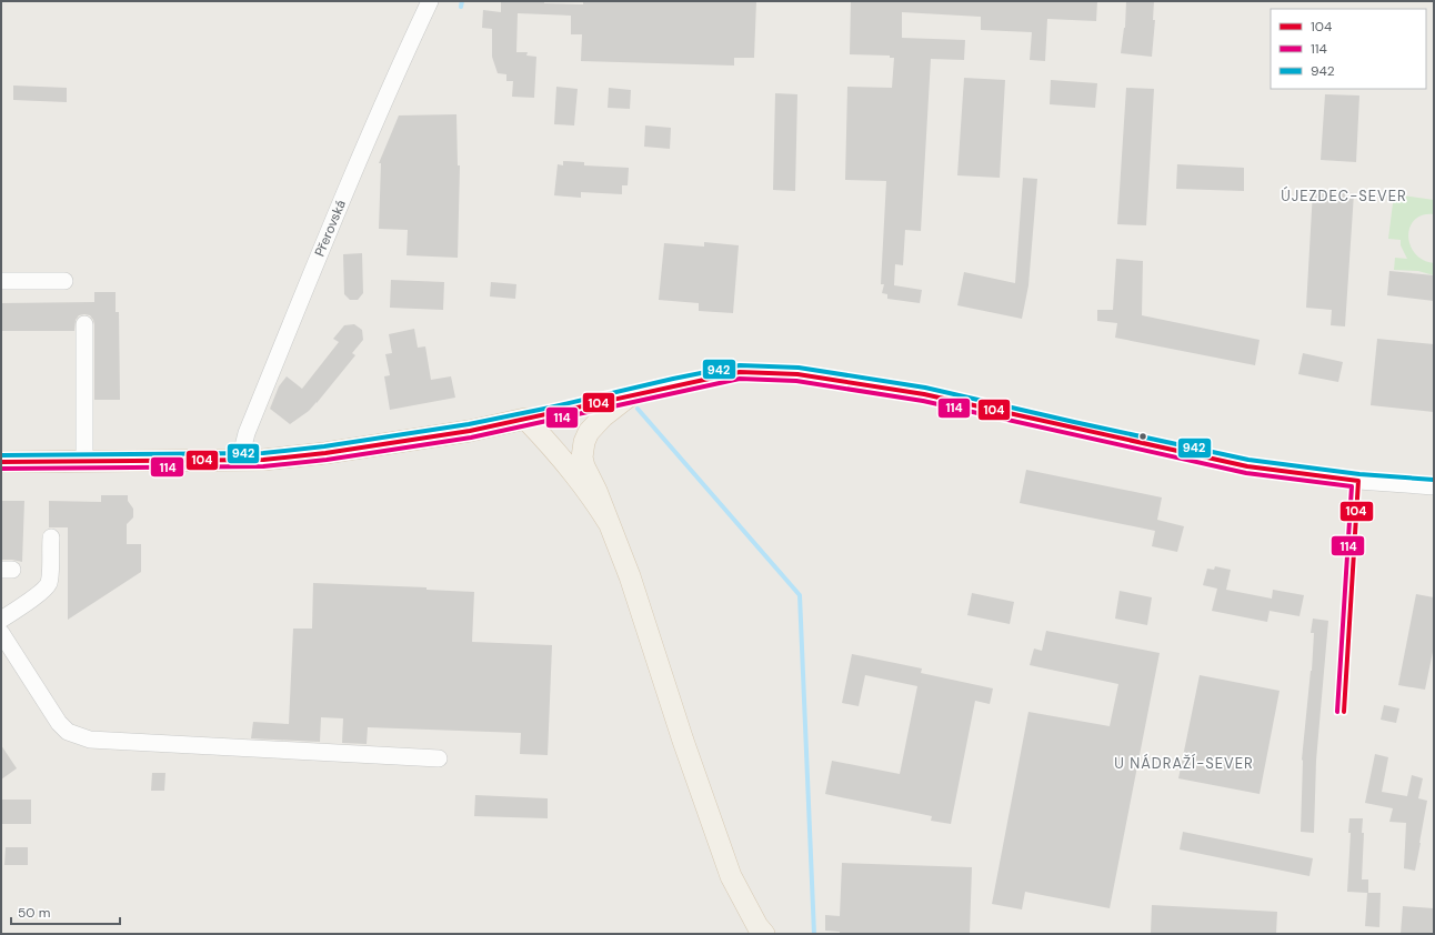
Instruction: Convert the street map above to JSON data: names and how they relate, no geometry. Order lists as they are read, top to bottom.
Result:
{
  "streets": {
    "street": ["Přerovská"]
  },
  "districts": ["ÚJEZDEC-SEVER", "U NÁDRAŽÍ-SEVER"],
  "lines": ["transit line 942", "transit line 104", "transit line 114"],
  "legend": ["104", "114", "942"],
  "scale_bar": "50 m"
}
